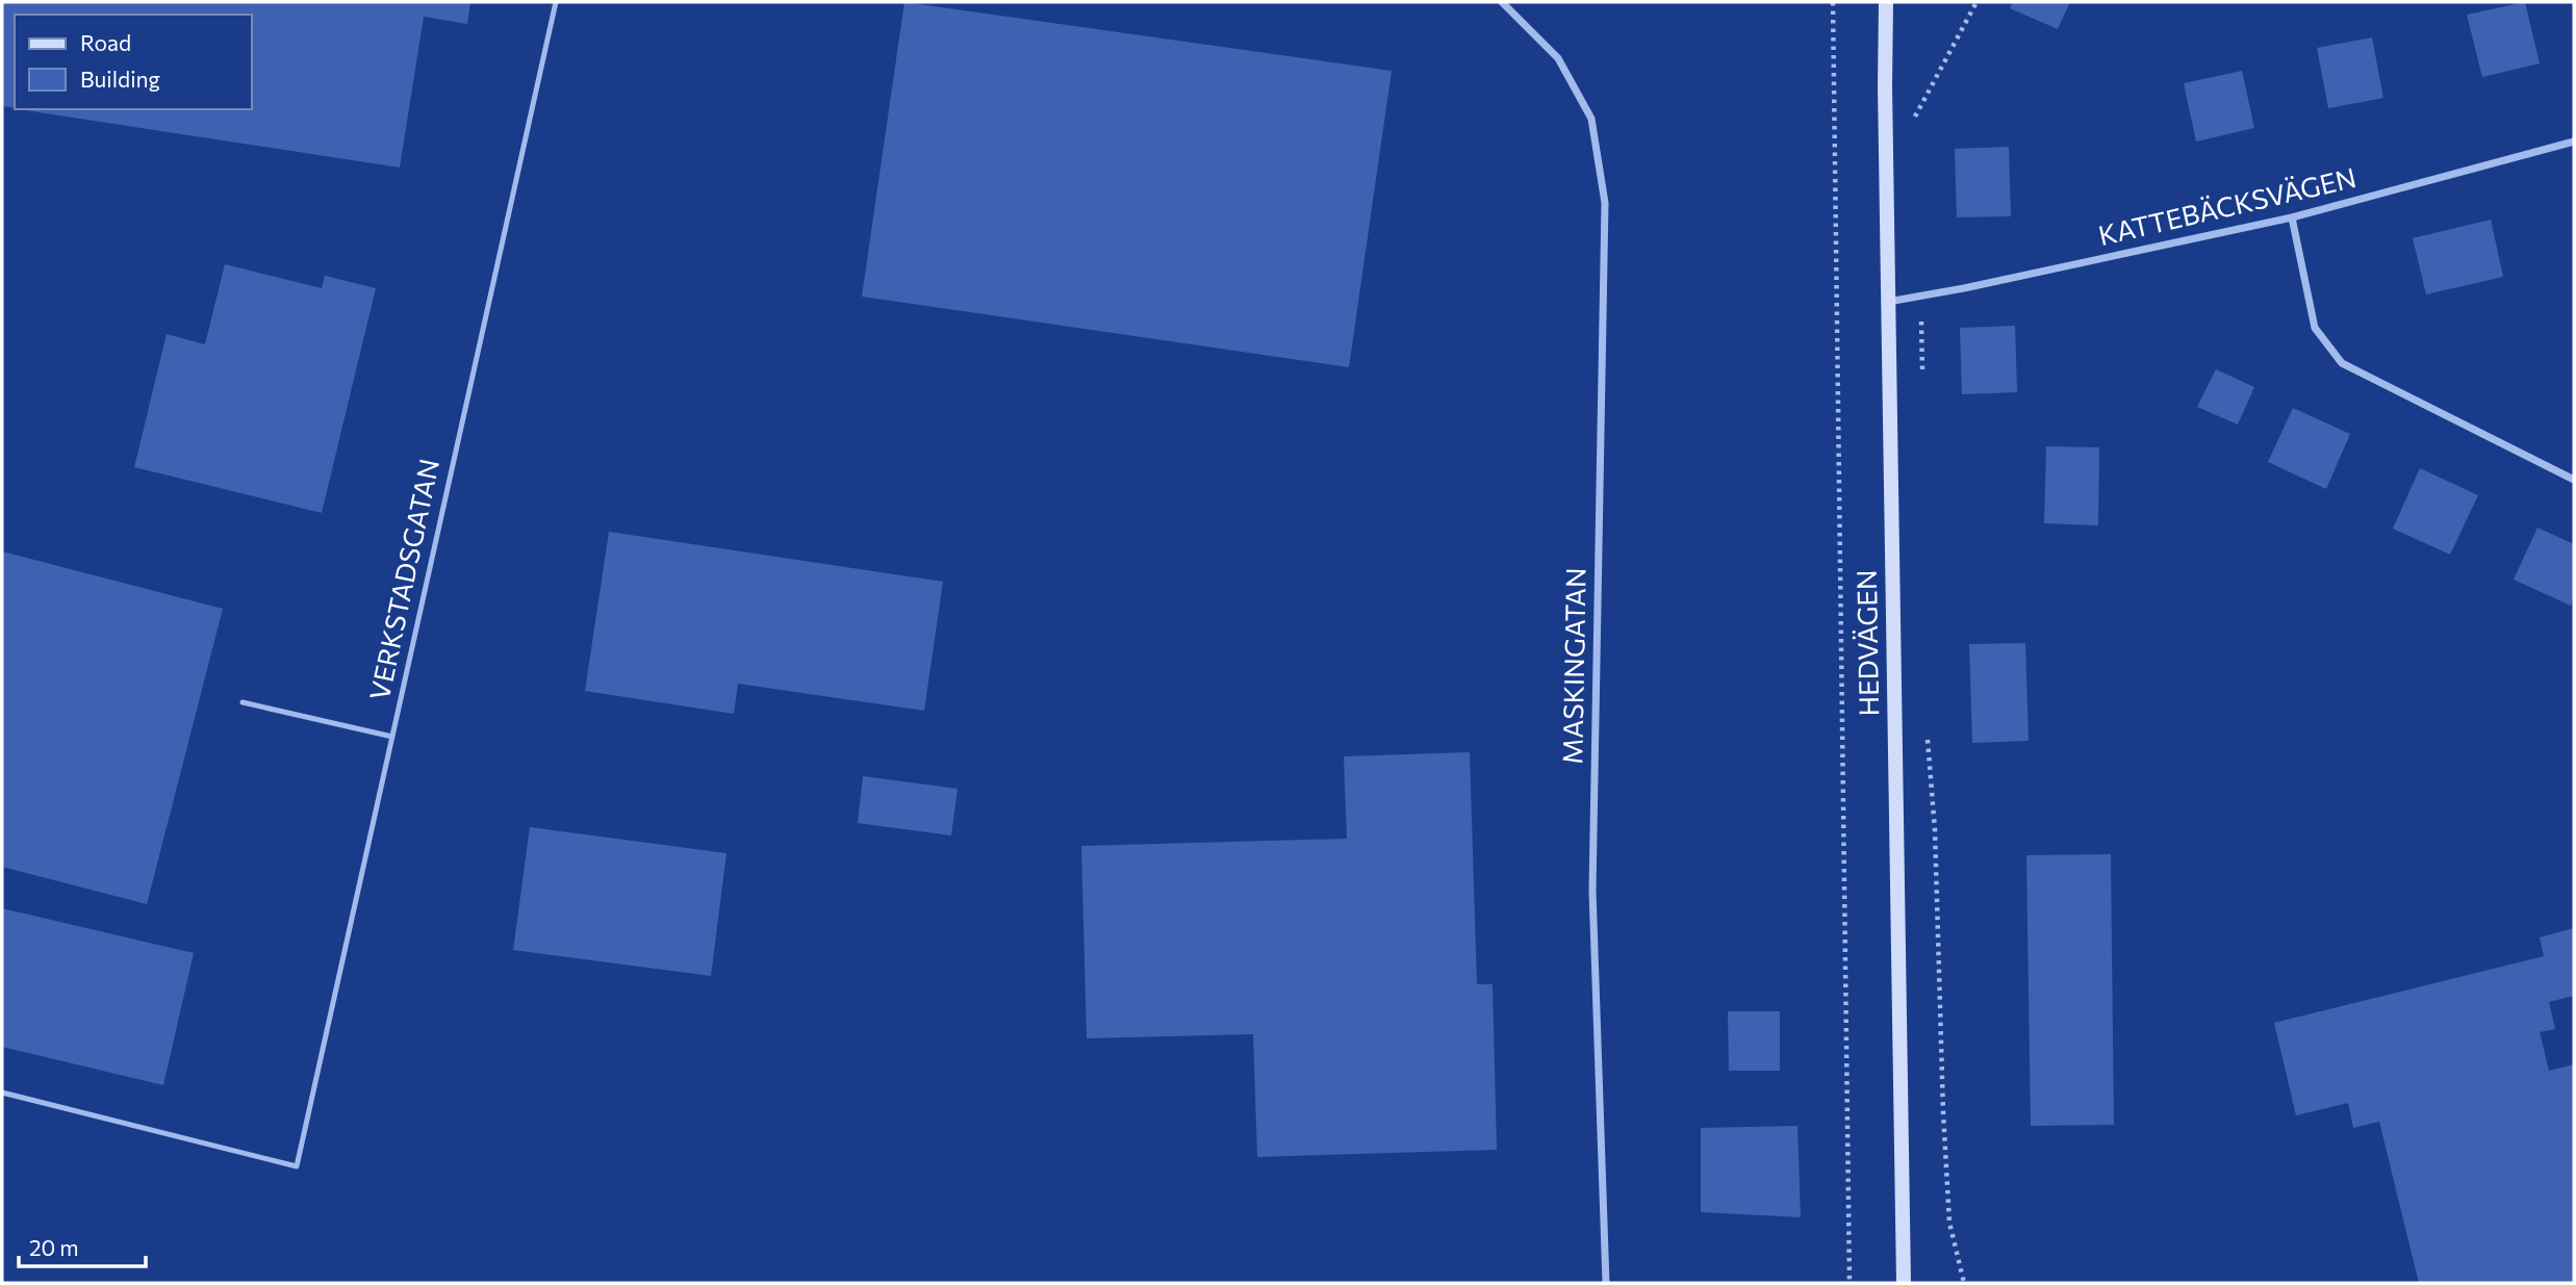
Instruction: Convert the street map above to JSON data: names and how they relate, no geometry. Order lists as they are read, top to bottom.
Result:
{
  "streets": {
    "main road": ["HEDVÄGEN"],
    "street": ["KATTEBÄCKSVÄGEN", "MASKINGATAN"],
    "lane": ["VERKSTADSGATAN"]
  },
  "crossings": [
    ["KATTEBÄCKSVÄGEN", "HEDVÄGEN"]
  ],
  "legend": ["Road", "Building"],
  "scale_bar": "20 m"
}
